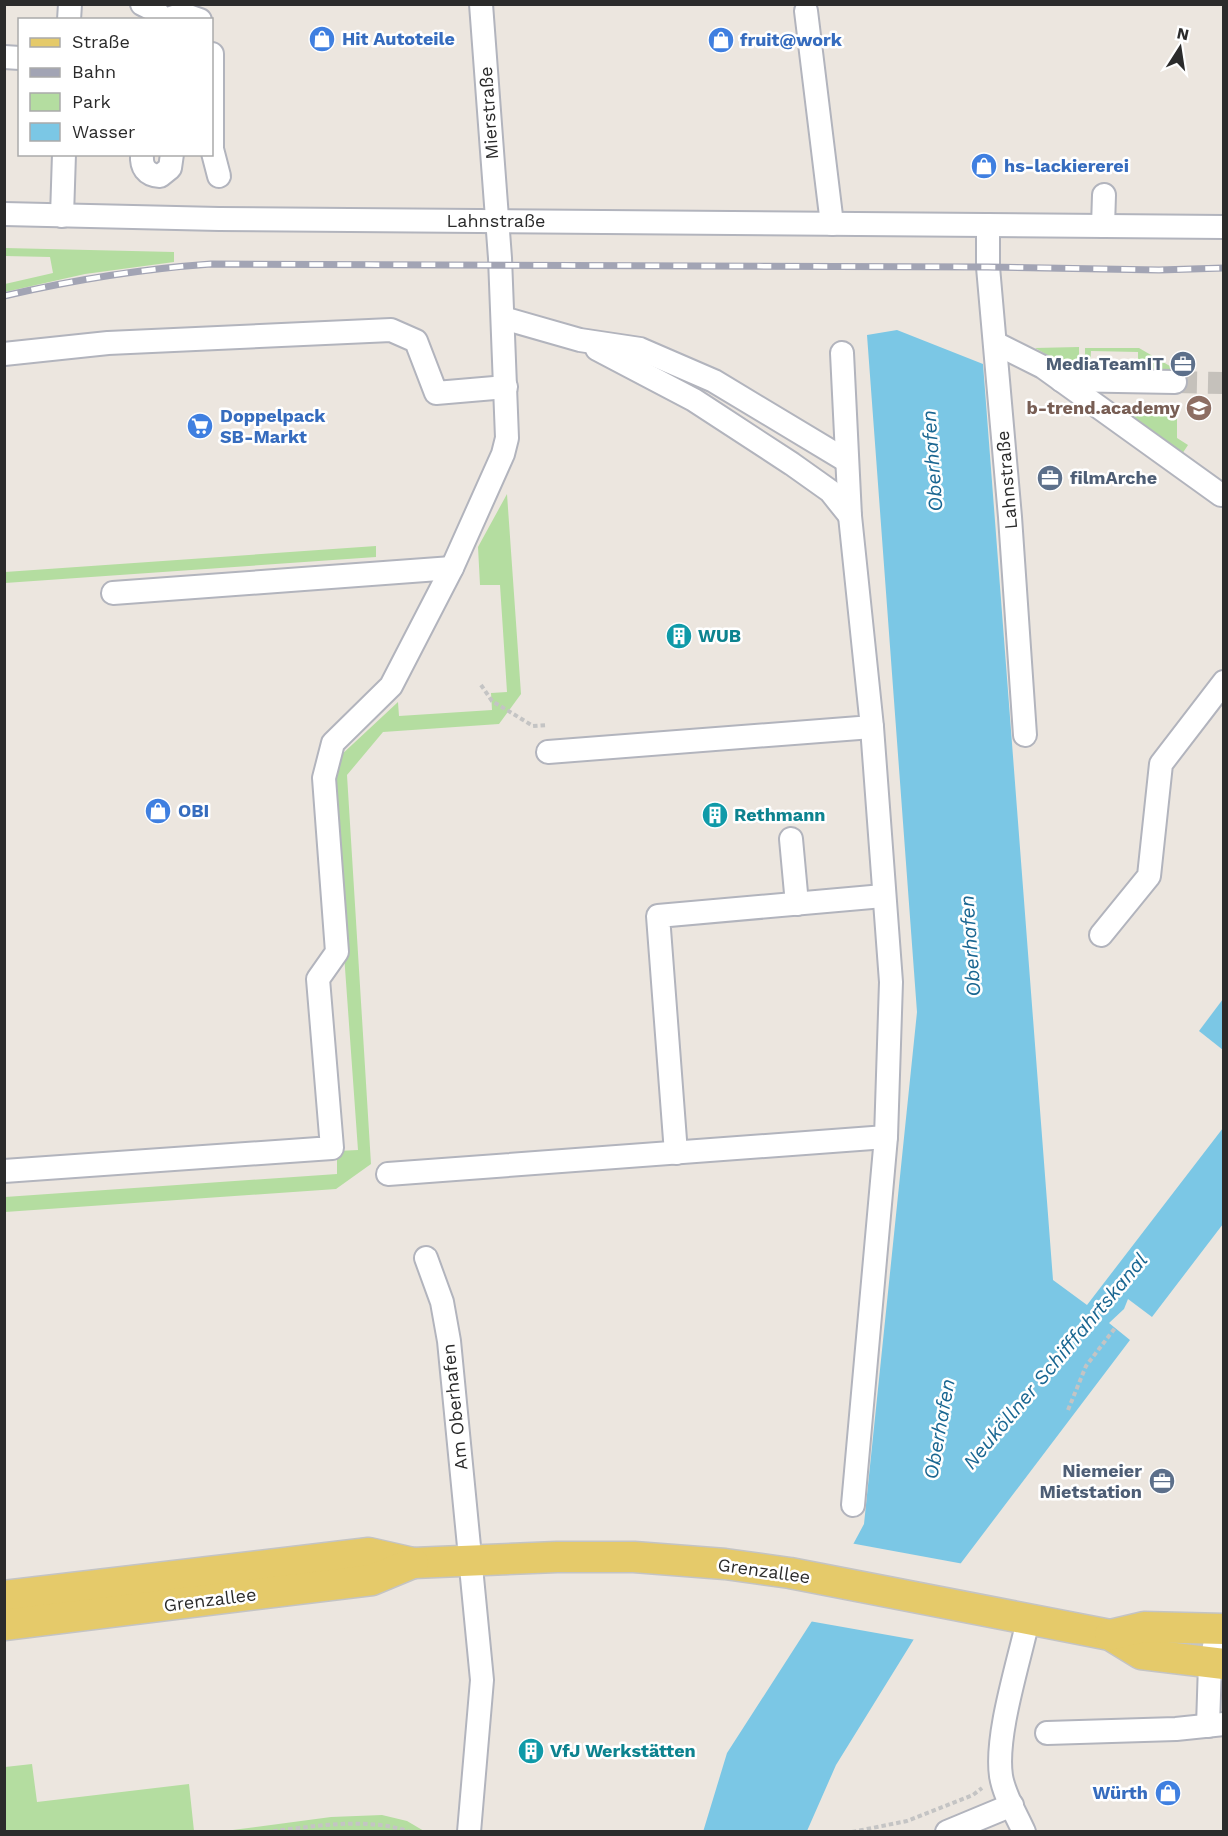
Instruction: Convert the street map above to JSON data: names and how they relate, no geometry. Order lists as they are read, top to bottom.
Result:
{
  "streets": {
    "main road": ["Grenzallee"],
    "street": ["Mierstraße", "Lahnstraße", "Am Oberhafen"]
  },
  "crossings": [
    ["Mierstraße", "Lahnstraße"],
    ["Am Oberhafen", "Grenzallee"]
  ],
  "water": ["Oberhafen", "Neuköllner Schifffahrtskanal"],
  "places": {
    "shop": [
      "Hit Autoteile",
      "fruit@work",
      "hs-lackiererei",
      "OBI",
      "Würth"
    ],
    "office": ["MediaTeamIT", "filmArche", "Niemeier Mietstation"],
    "school or university": ["b-trend.academy"],
    "supermarket": ["Doppelpack SB-Markt"],
    "building": ["WUB", "Rethmann", "VfJ Werkstätten"]
  },
  "legend": [
    "Straße",
    "Bahn",
    "Park",
    "Wasser"
  ],
  "north": "top"
}
